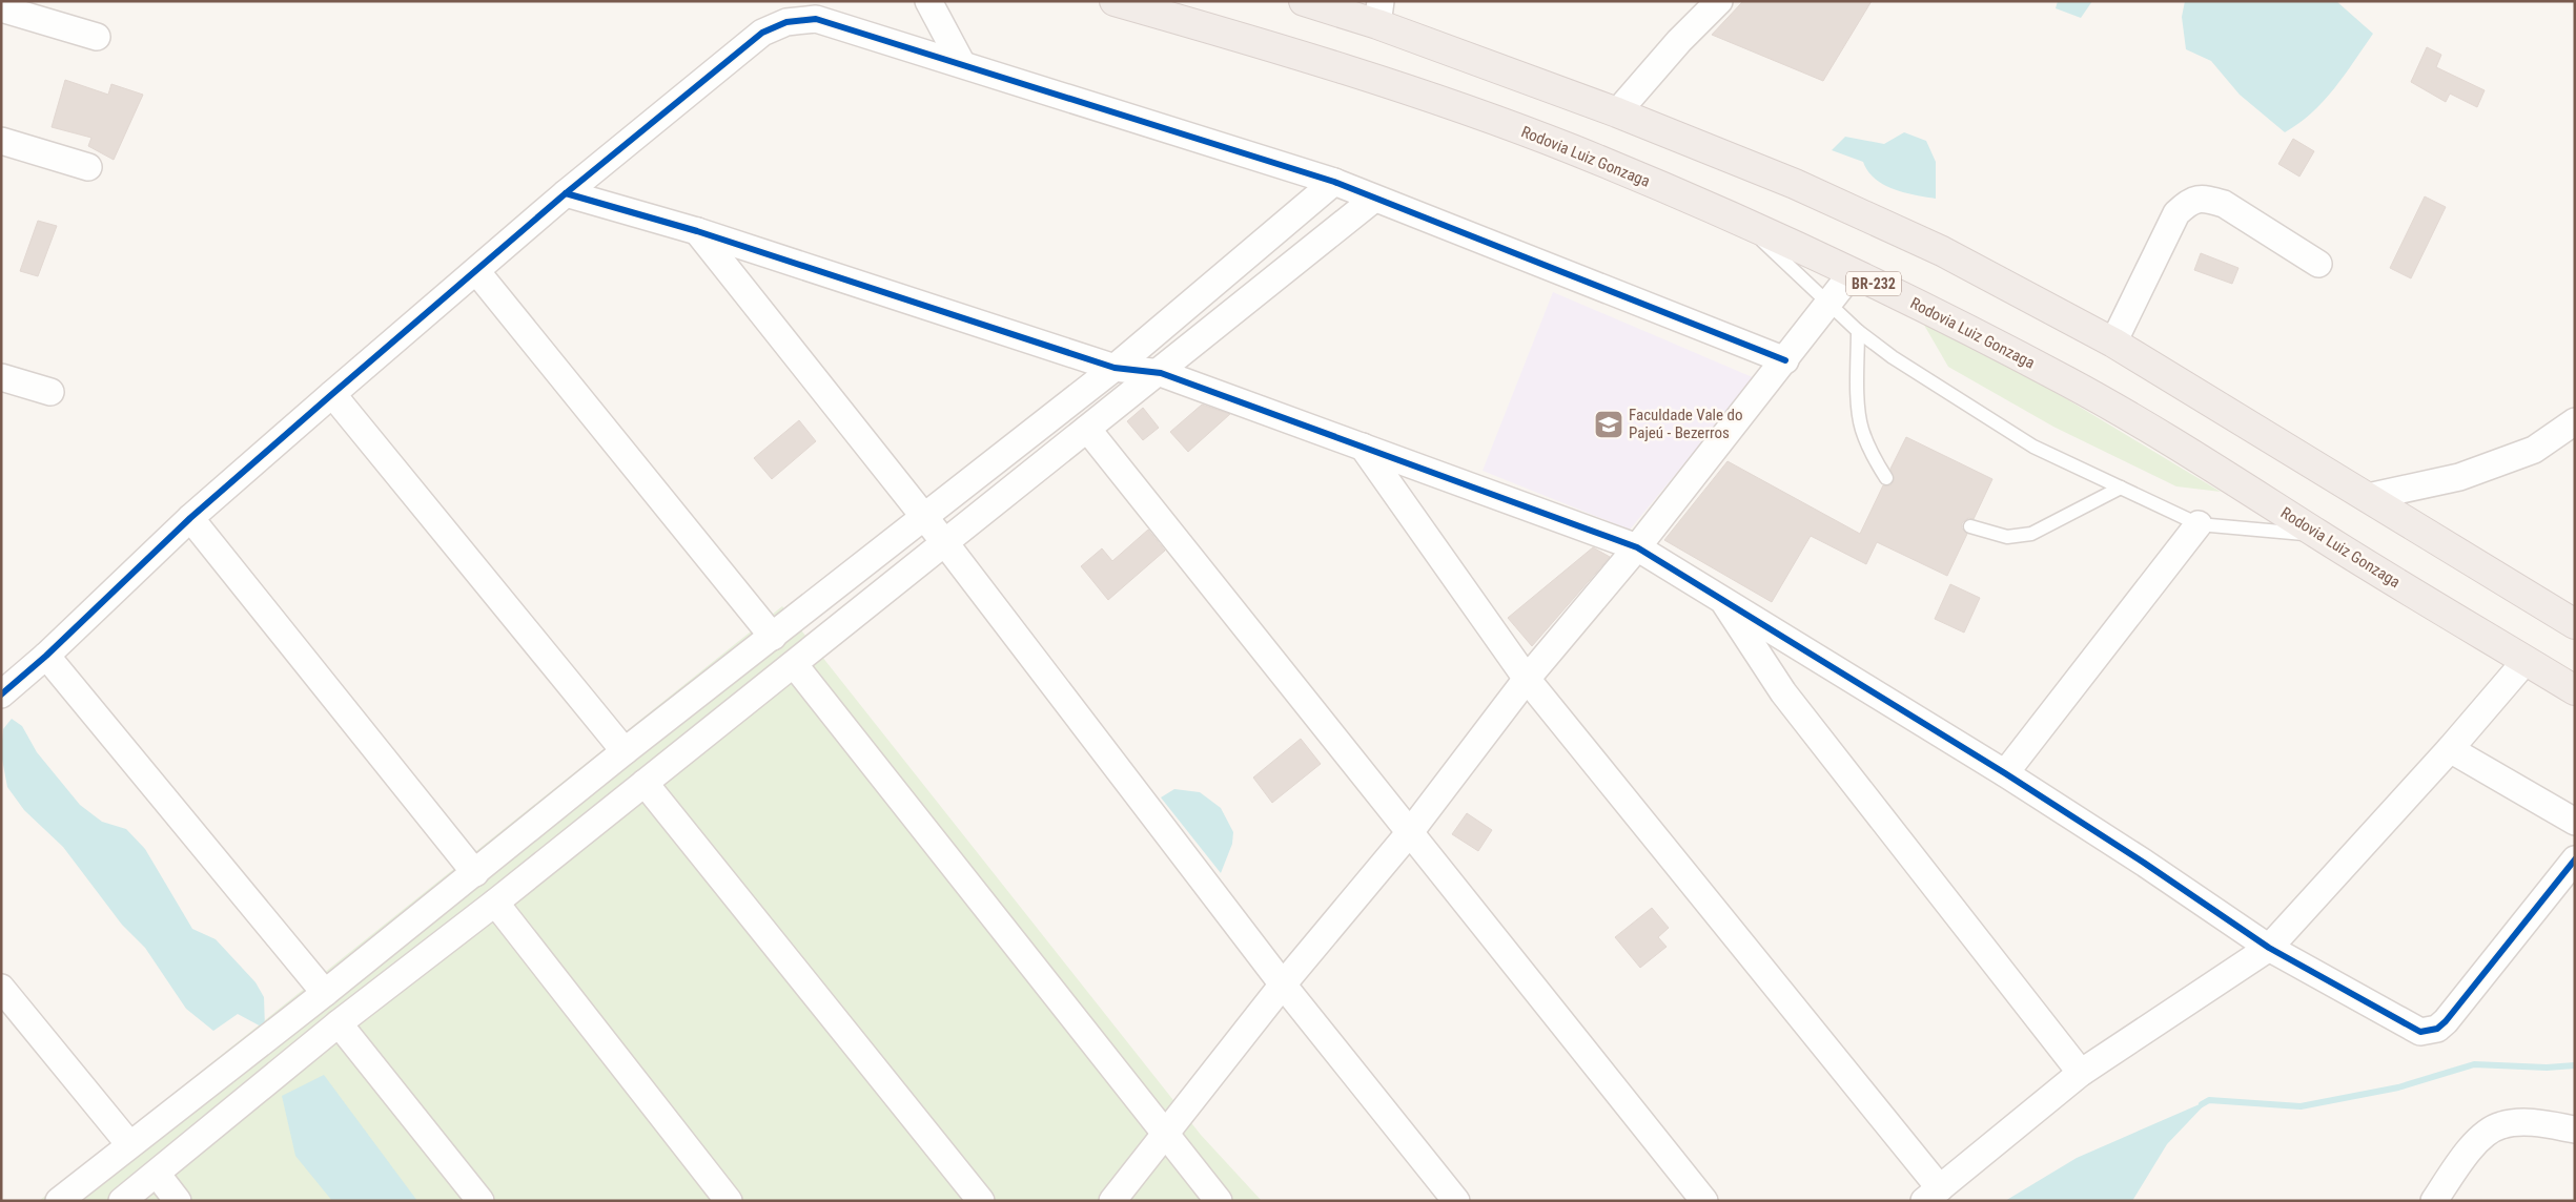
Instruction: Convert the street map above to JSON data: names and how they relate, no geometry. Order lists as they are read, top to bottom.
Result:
{
  "streets": {
    "highway": ["Rodovia Luiz Gonzaga", "BR-232"]
  },
  "places": {
    "school or university": ["Faculdade Vale do Pajeú - Bezerros"]
  }
}
